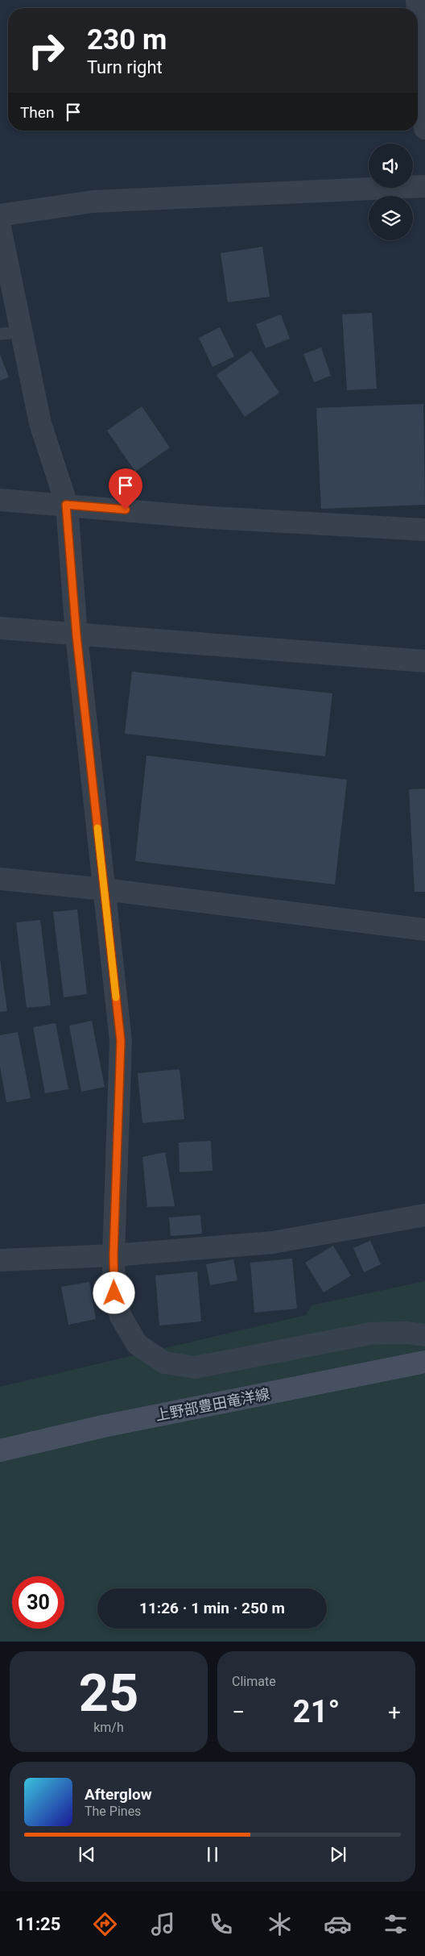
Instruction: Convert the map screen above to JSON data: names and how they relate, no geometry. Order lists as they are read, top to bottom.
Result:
{
  "streets": {
    "main road": ["上野部豊田竜洋線"]
  },
  "page": {
    "turn": ["230 m", "Turn right"],
    "then": "Then",
    "limit": "30",
    "trip": "11:26 · 1 min · 250 m",
    "tile": [
      ["25", "km/h"],
      "Climate"
    ],
    "heat": ["−", "21°", "+"],
    "song": ["Afterglow", "The Pines"],
    "tabs": "11:25"
  }
}
